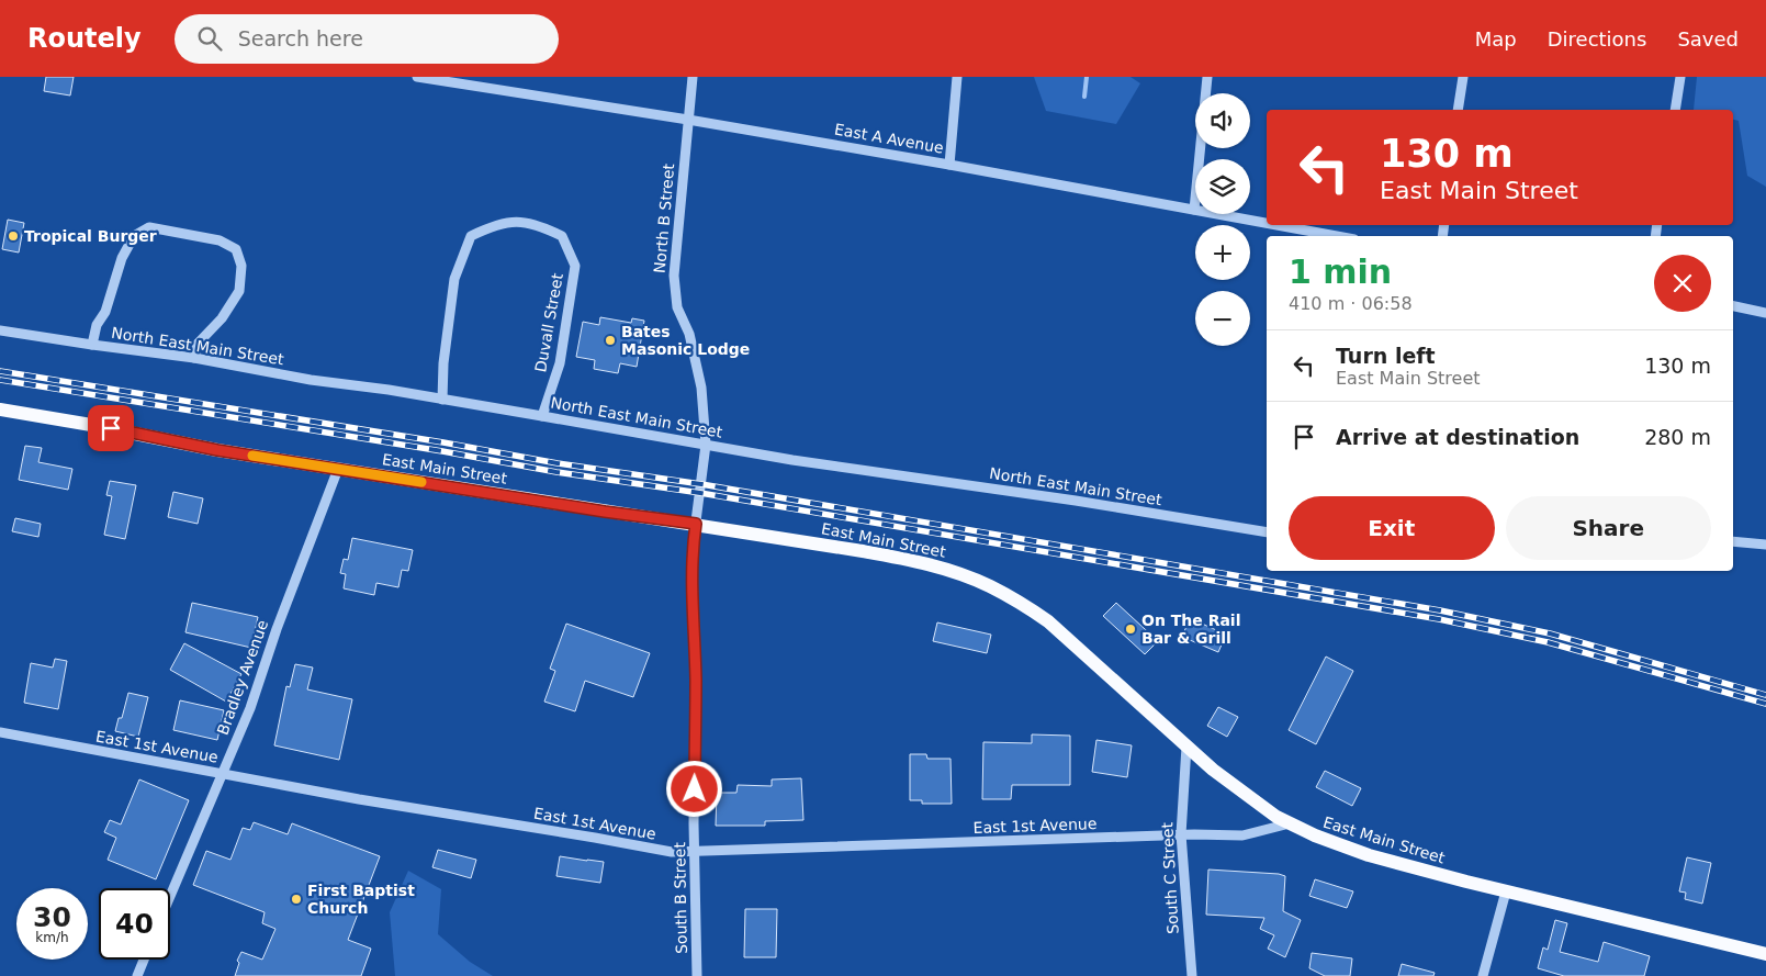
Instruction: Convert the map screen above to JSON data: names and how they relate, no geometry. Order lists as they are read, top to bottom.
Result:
{
  "streets": {
    "main road": ["East Main Street"],
    "street": [
      "East A Avenue",
      "North B Street",
      "Duvall Street",
      "North East Main Street",
      "Bradley Avenue",
      "East 1st Avenue",
      "South C Street",
      "South B Street"
    ]
  },
  "crossings": [
    ["East A Avenue", "North B Street"],
    ["North B Street", "North East Main Street"],
    ["North B Street", "East Main Street"],
    ["North B Street", "South B Street"],
    ["Duvall Street", "North East Main Street"],
    ["East Main Street", "Bradley Avenue"],
    ["East Main Street", "East 1st Avenue"],
    ["East Main Street", "South C Street"],
    ["East Main Street", "South B Street"],
    ["Bradley Avenue", "East 1st Avenue"],
    ["East 1st Avenue", "South C Street"],
    ["East 1st Avenue", "South B Street"]
  ],
  "places": [
    "Tropical Burger",
    "Bates Masonic Lodge",
    "On The Rail Bar & Grill",
    "First Baptist Church"
  ],
  "page": {
    "header": "Routely",
    "search": "Search here",
    "nav": ["Map", "Directions", "Saved"],
    "map_buttons": ["+", "−"],
    "turn": ["130 m", "East Main Street"],
    "heading": ["1 min", "410 m · 06:58"],
    "list": [
      {
        "name": "Turn left",
        "note": "East Main Street",
        "value": "130 m"
      },
      {
        "name": "Arrive at destination",
        "value": "280 m"
      }
    ],
    "buttons": ["Exit", "Share"],
    "speed": "30 km/h",
    "limit": "40"
  }
}
